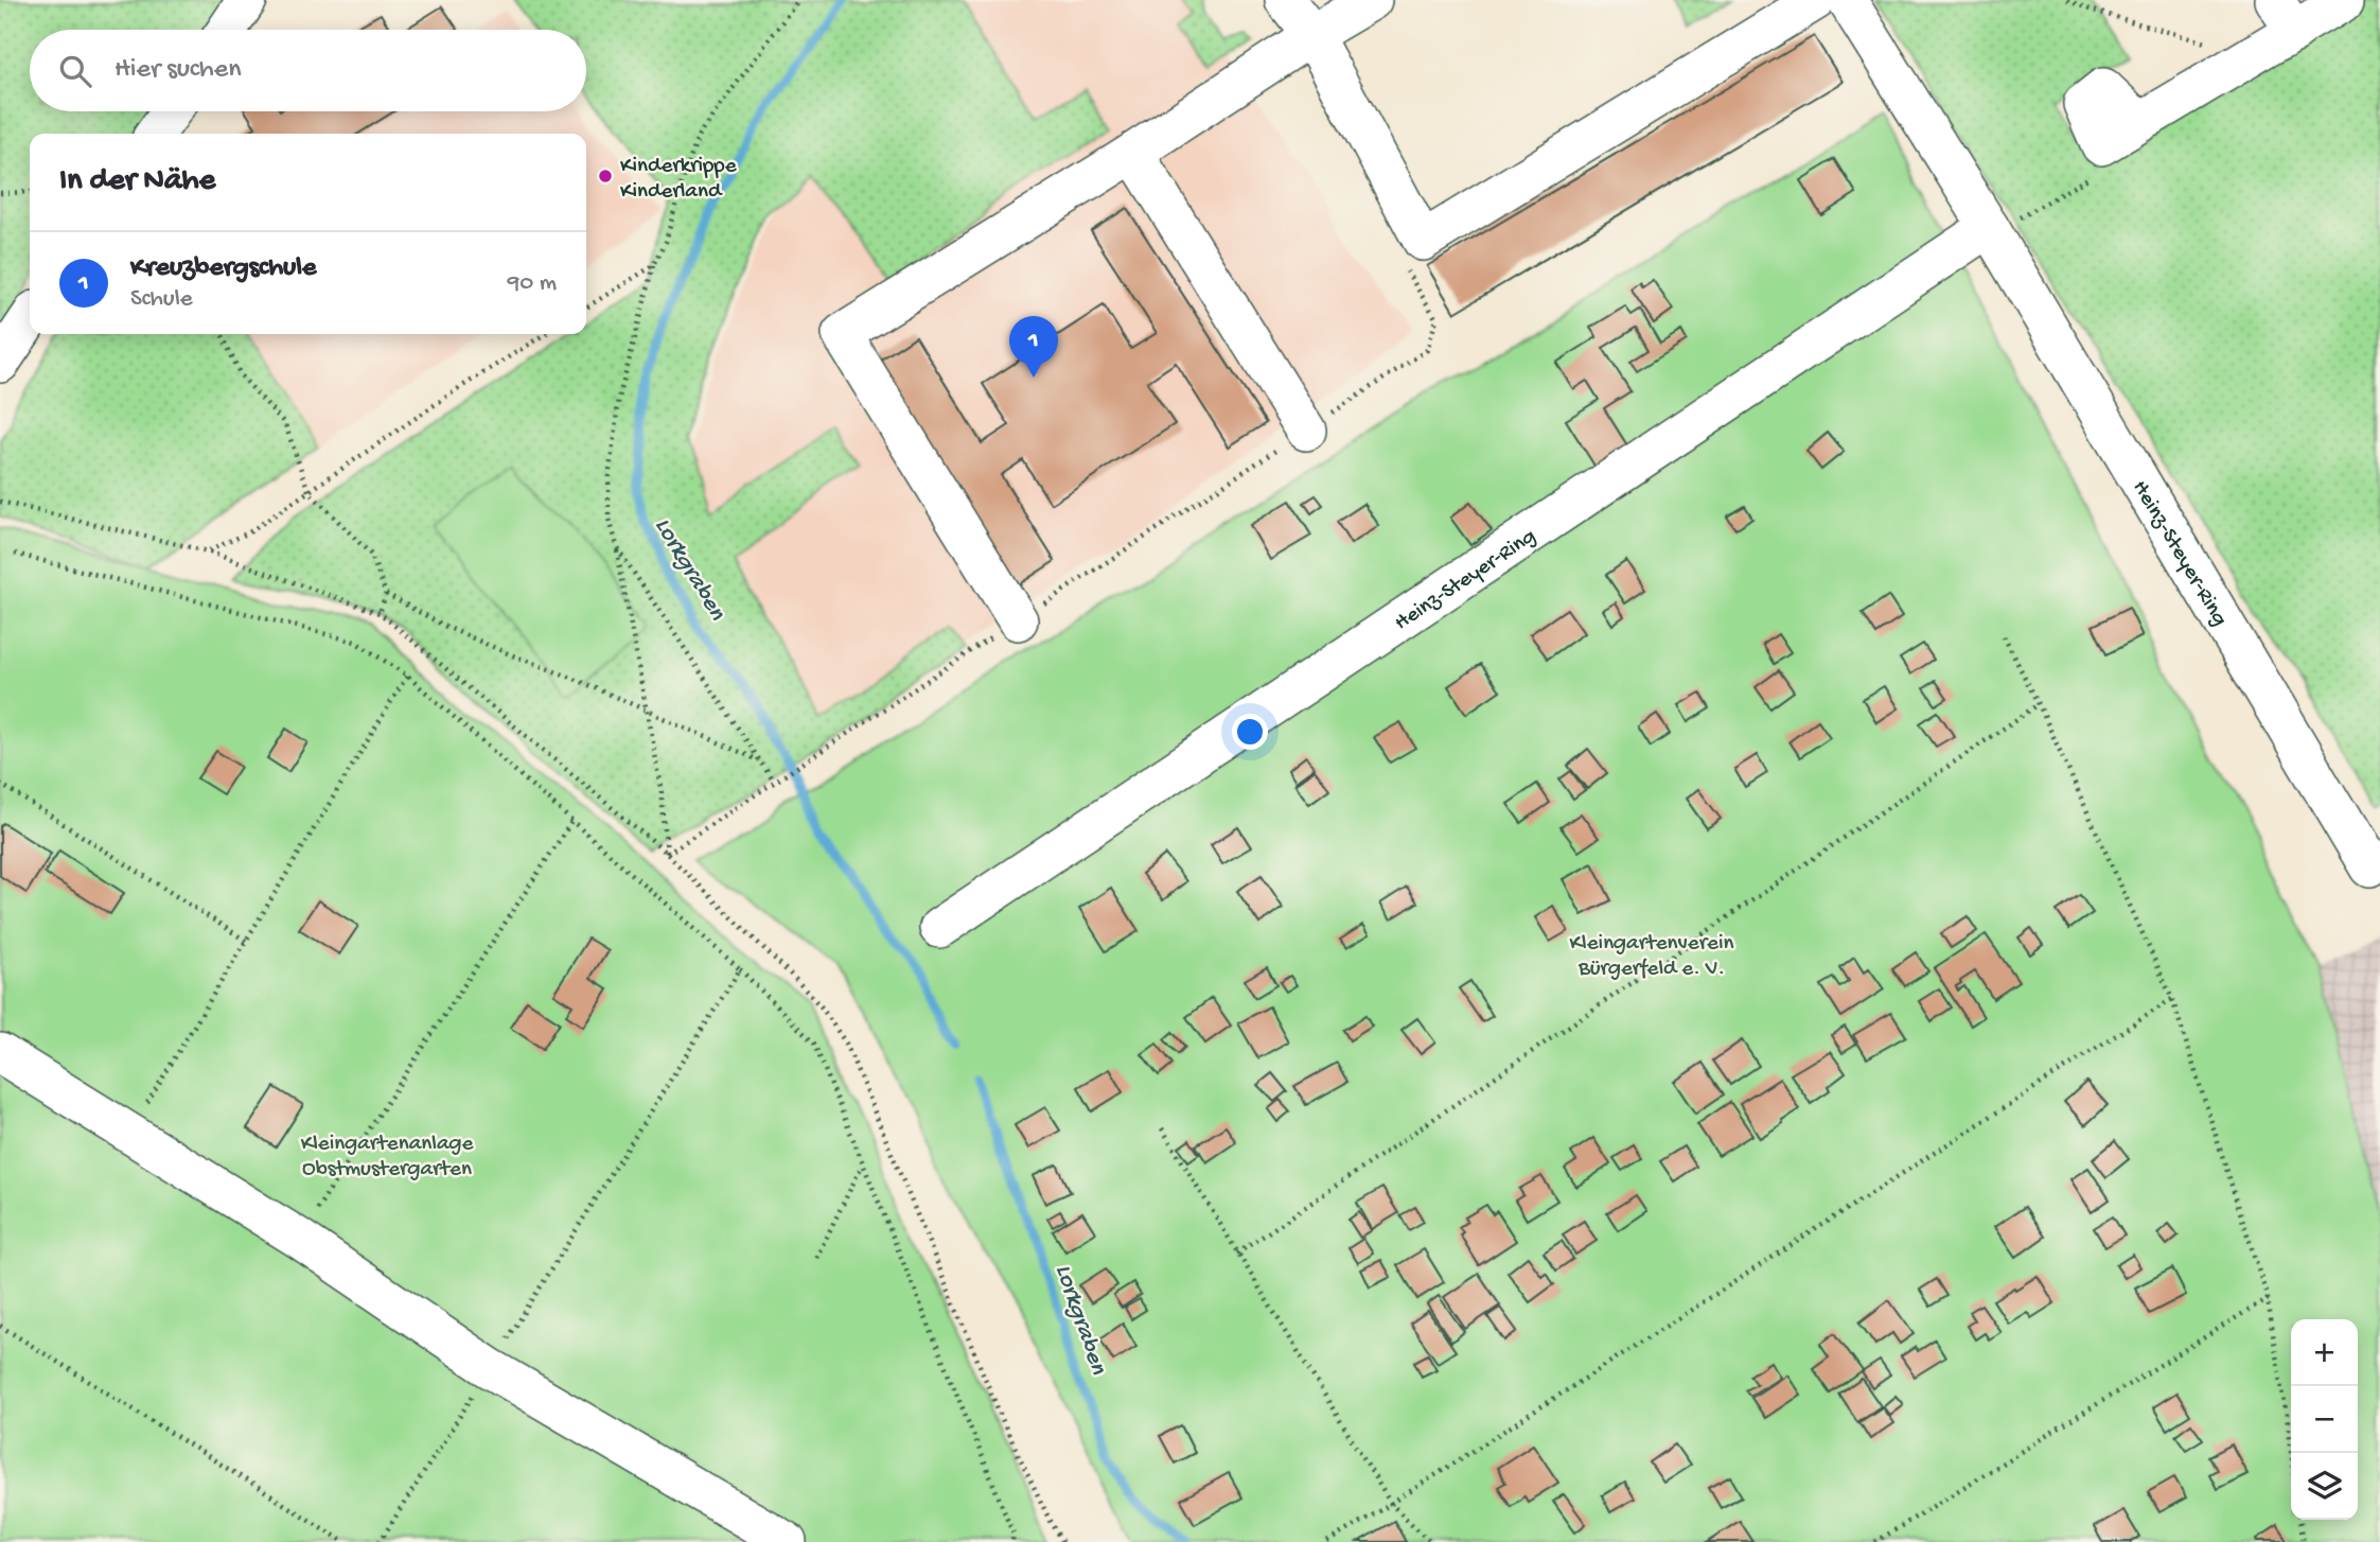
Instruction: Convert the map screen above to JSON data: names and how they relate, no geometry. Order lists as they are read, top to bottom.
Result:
{
  "streets": {
    "street": ["Heinz-Steyer-Ring"]
  },
  "water": ["Lorkgraben"],
  "parks": ["Kleingartenverein Bürgerfeld e. V.", "Kleingartenanlage Obstmustergarten"],
  "places": ["Kinderkrippe Kinderland"],
  "page": {
    "search": "Hier suchen",
    "heading": "In der Nähe",
    "list": [
      {
        "mark": "1",
        "name": "Kreuzbergschule",
        "note": "Schule",
        "value": "90 m"
      }
    ],
    "pins": "1",
    "map_buttons": ["+", "−"]
  }
}
